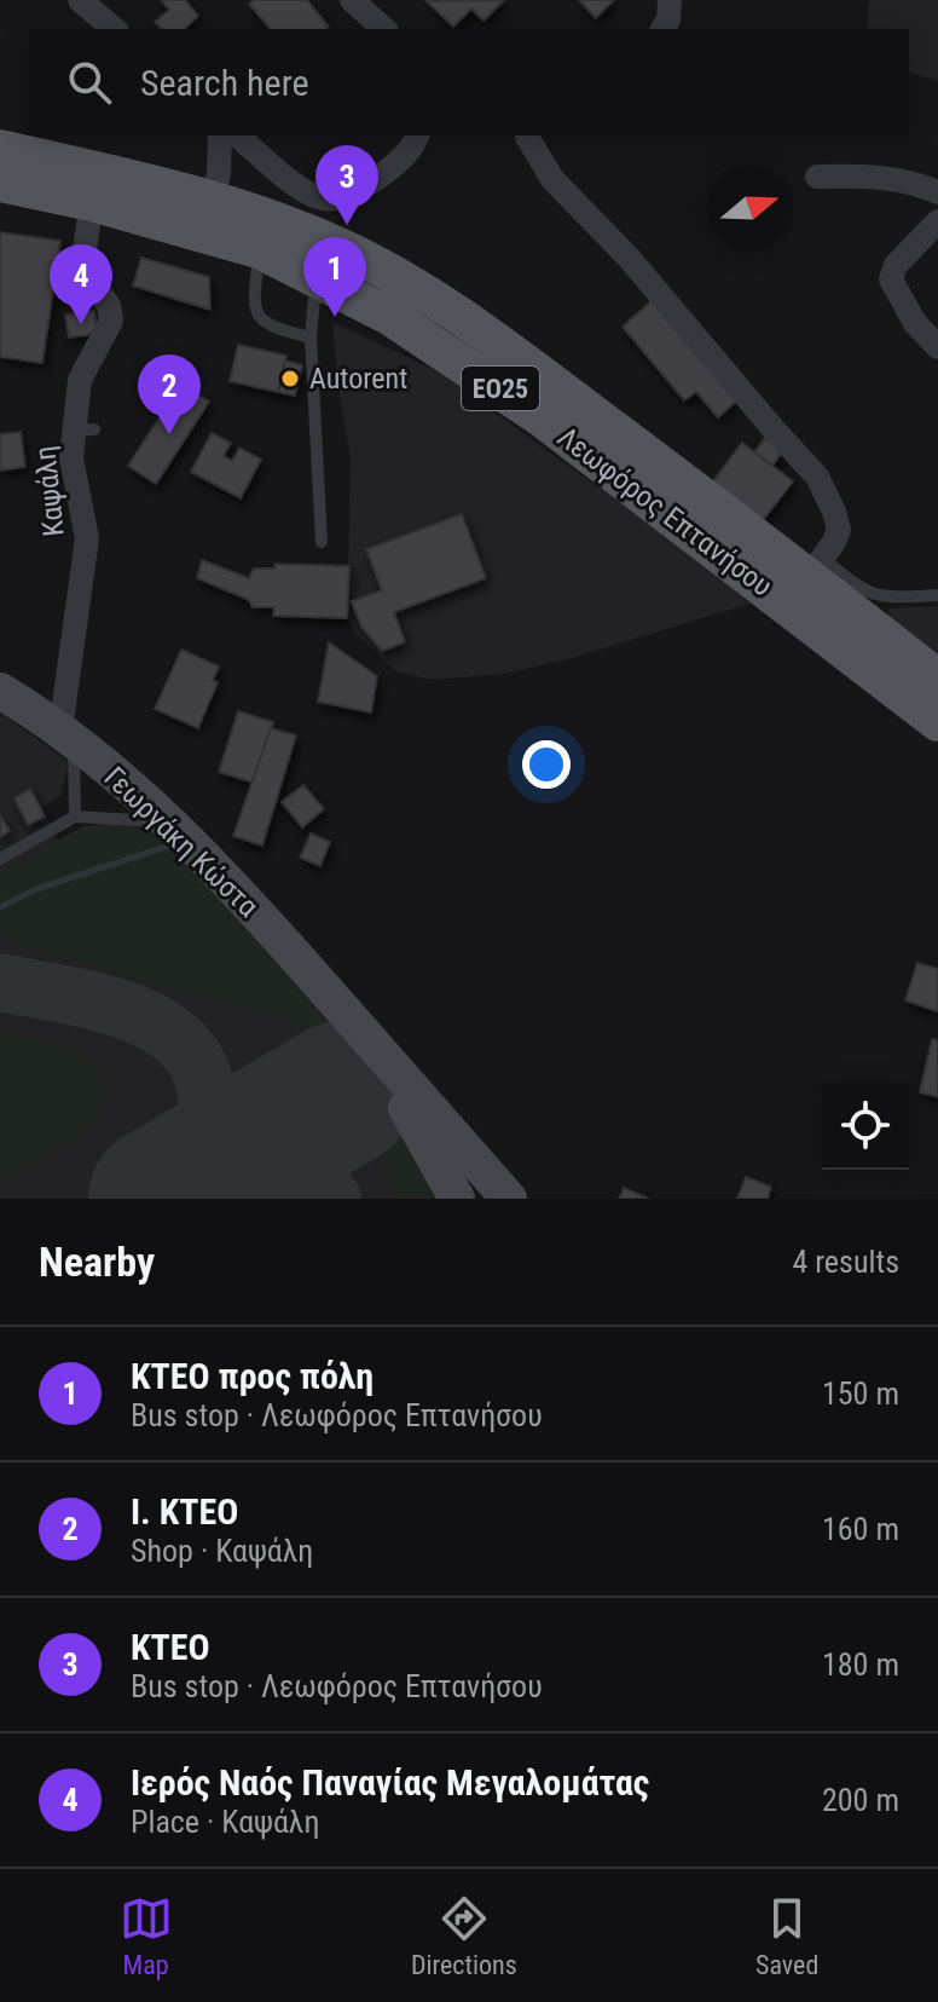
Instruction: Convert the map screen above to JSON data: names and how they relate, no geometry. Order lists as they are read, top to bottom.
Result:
{
  "streets": {
    "main road": ["ΕΟ25", "Λεωφόρος Επτανήσου", "Γεωργάκη Κώστα"],
    "street": ["Καψάλη"]
  },
  "crossings": [
    ["Καψάλη", "Λεωφόρος Επτανήσου"],
    ["Καψάλη", "Γεωργάκη Κώστα"]
  ],
  "places": ["Autorent"],
  "north": "right",
  "page": {
    "search": "Search here",
    "pins": [
      "3",
      "1",
      "4",
      "2"
    ],
    "heading": ["Nearby", "4 results"],
    "list": [
      {
        "mark": "1",
        "name": "ΚΤΕΟ προς πόλη",
        "note": "Bus stop · Λεωφόρος Επτανήσου",
        "value": "150 m"
      },
      {
        "mark": "2",
        "name": "Ι. ΚΤΕΟ",
        "note": "Shop · Καψάλη",
        "value": "160 m"
      },
      {
        "mark": "3",
        "name": "ΚΤΕΟ",
        "note": "Bus stop · Λεωφόρος Επτανήσου",
        "value": "180 m"
      },
      {
        "mark": "4",
        "name": "Ιερός Ναός Παναγίας Μεγαλομάτας",
        "note": "Place · Καψάλη",
        "value": "200 m"
      }
    ],
    "nav": ["Map", "Directions", "Saved"]
  }
}
